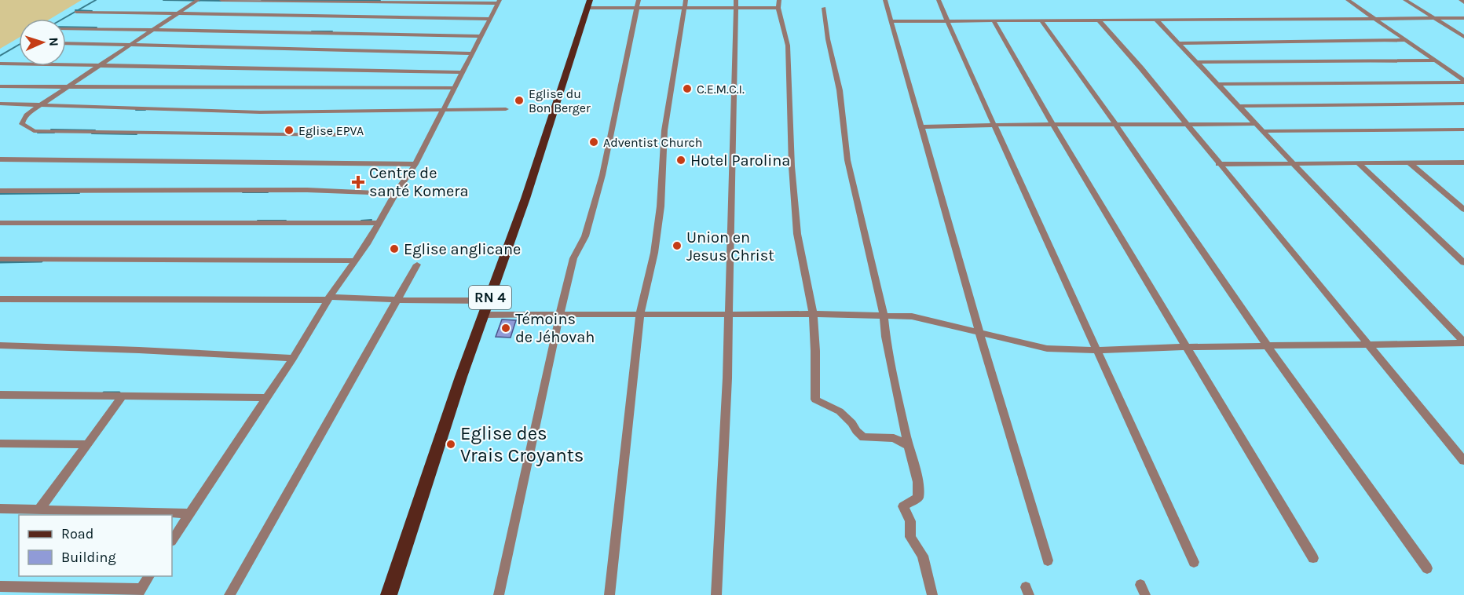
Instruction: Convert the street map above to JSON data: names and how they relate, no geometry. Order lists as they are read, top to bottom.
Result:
{
  "streets": {
    "main road": ["RN 4"]
  },
  "places": {
    "other": [
      "C.E.M.C.I.",
      "Eglise du Bon Berger",
      "Eglise EPVA",
      "Adventist Church",
      "Hotel Parolina",
      "Union en Jesus Christ",
      "Eglise anglicane",
      "Témoins de Jéhovah",
      "Eglise des Vrais Croyants"
    ],
    "health": ["Centre de santé Komera"]
  },
  "legend": ["Road", "Building"],
  "north": "right"
}
